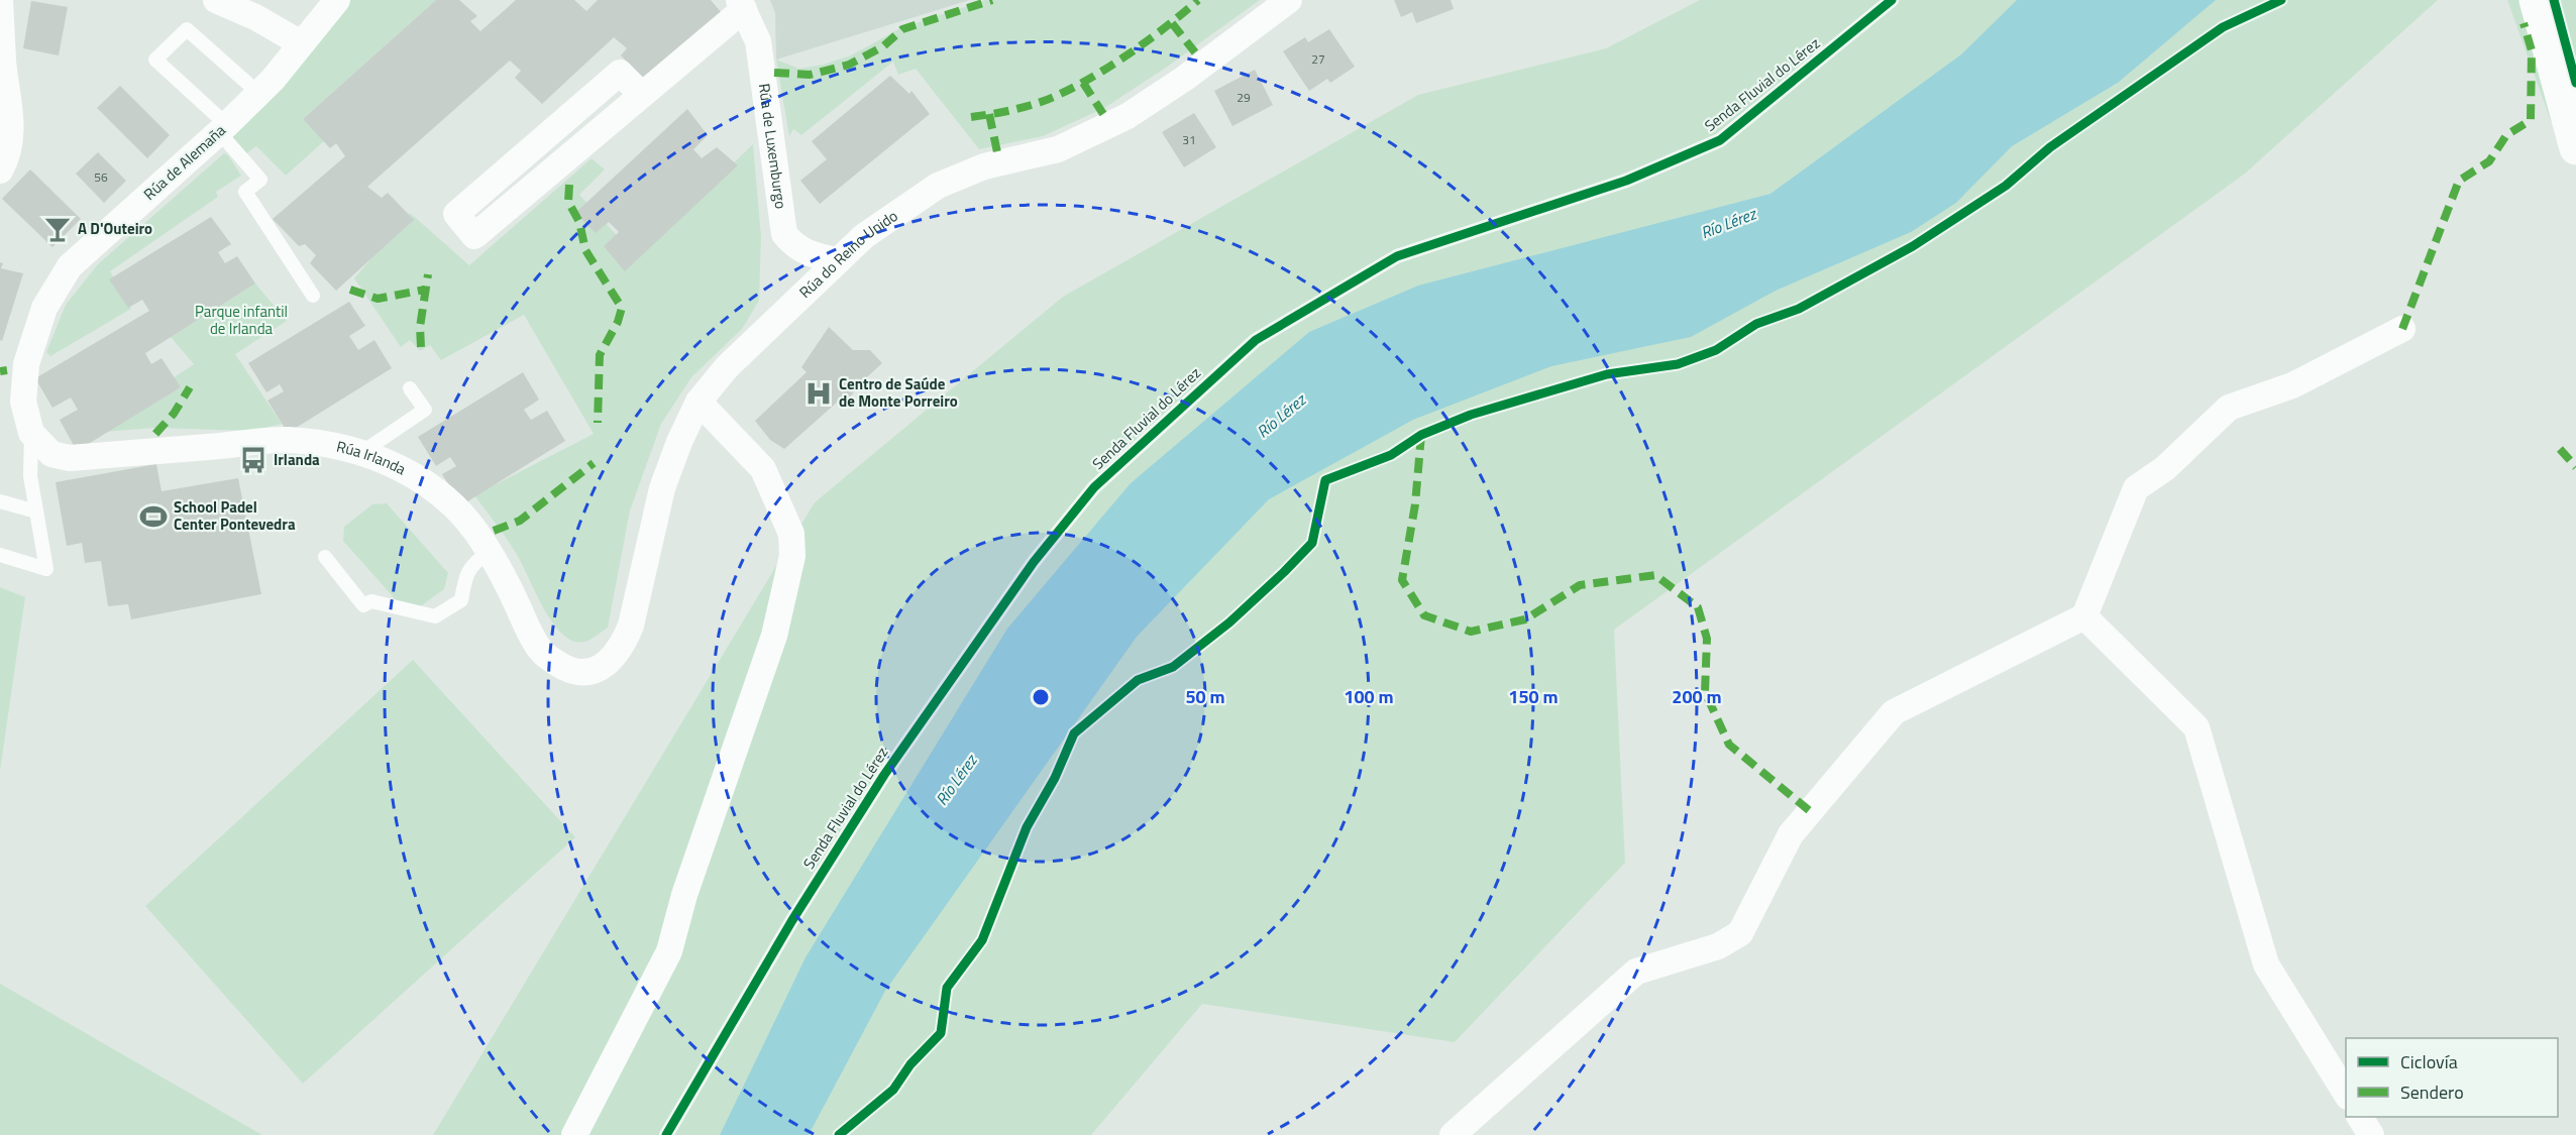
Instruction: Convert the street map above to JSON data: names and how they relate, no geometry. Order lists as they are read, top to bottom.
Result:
{
  "streets": {
    "street": [
      "Rúa de Luxemburgo",
      "Rúa de Alemaña",
      "Rúa do Reino Unido",
      "Rúa Irlanda"
    ],
    "lane": ["Senda Fluvial do Lérez"]
  },
  "crossings": [
    ["Rúa de Luxemburgo", "Rúa do Reino Unido"],
    ["Rúa de Alemaña", "Rúa Irlanda"],
    ["Rúa do Reino Unido", "Rúa Irlanda"]
  ],
  "water": ["Río Lérez"],
  "parks": ["Parque infantil de Irlanda"],
  "places": {
    "bar": ["A D'Outeiro"],
    "hospital": ["Centro de Saúde de Monte Porreiro"],
    "bus stop": ["Irlanda"],
    "sports": ["School Padel Center Pontevedra"]
  },
  "house_numbers": [
    "27",
    "29",
    "31",
    "56"
  ],
  "legend": ["Ciclovía", "Sendero"],
  "rings": [
    "50 m",
    "100 m",
    "150 m",
    "200 m"
  ]
}
